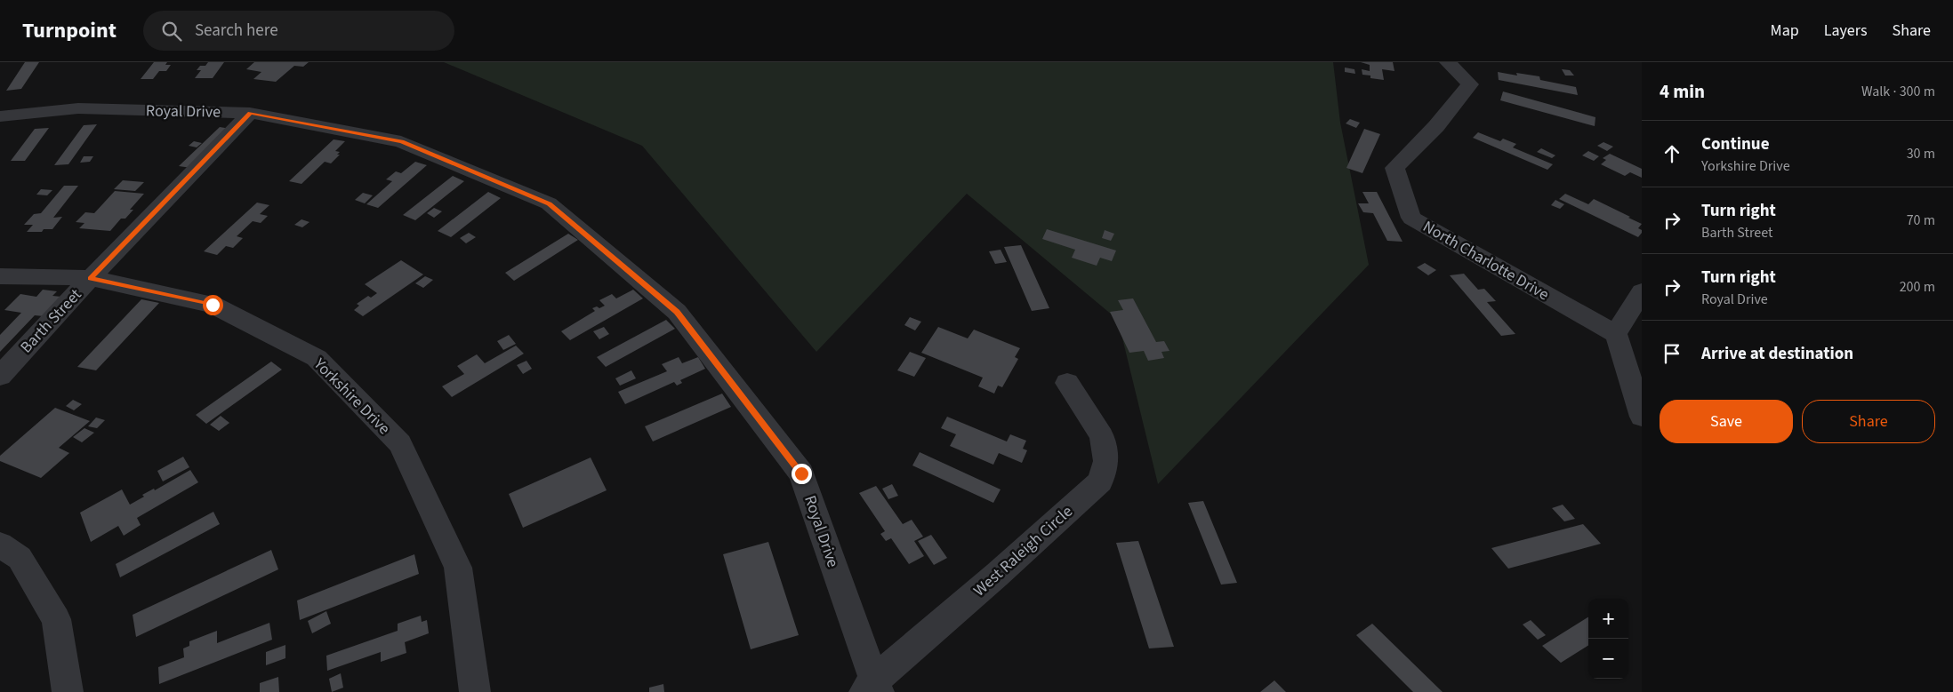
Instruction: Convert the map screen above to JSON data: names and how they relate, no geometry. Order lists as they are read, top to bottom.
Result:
{
  "streets": {
    "street": [
      "Royal Drive",
      "North Charlotte Drive",
      "Barth Street",
      "Yorkshire Drive",
      "West Raleigh Circle"
    ]
  },
  "crossings": [
    ["Royal Drive", "Barth Street"],
    ["Royal Drive", "West Raleigh Circle"],
    ["Barth Street", "Yorkshire Drive"]
  ],
  "page": {
    "header": "Turnpoint",
    "search": "Search here",
    "nav": ["Map", "Layers", "Share"],
    "heading": ["4 min", "Walk · 300 m"],
    "list": [
      ["Continue", "Yorkshire Drive", "30 m"],
      ["Turn right", "Barth Street", "70 m"],
      ["Turn right", "Royal Drive", "200 m"],
      "Arrive at destination"
    ],
    "buttons": ["Save", "Share"],
    "map_buttons": ["+", "−"]
  }
}
